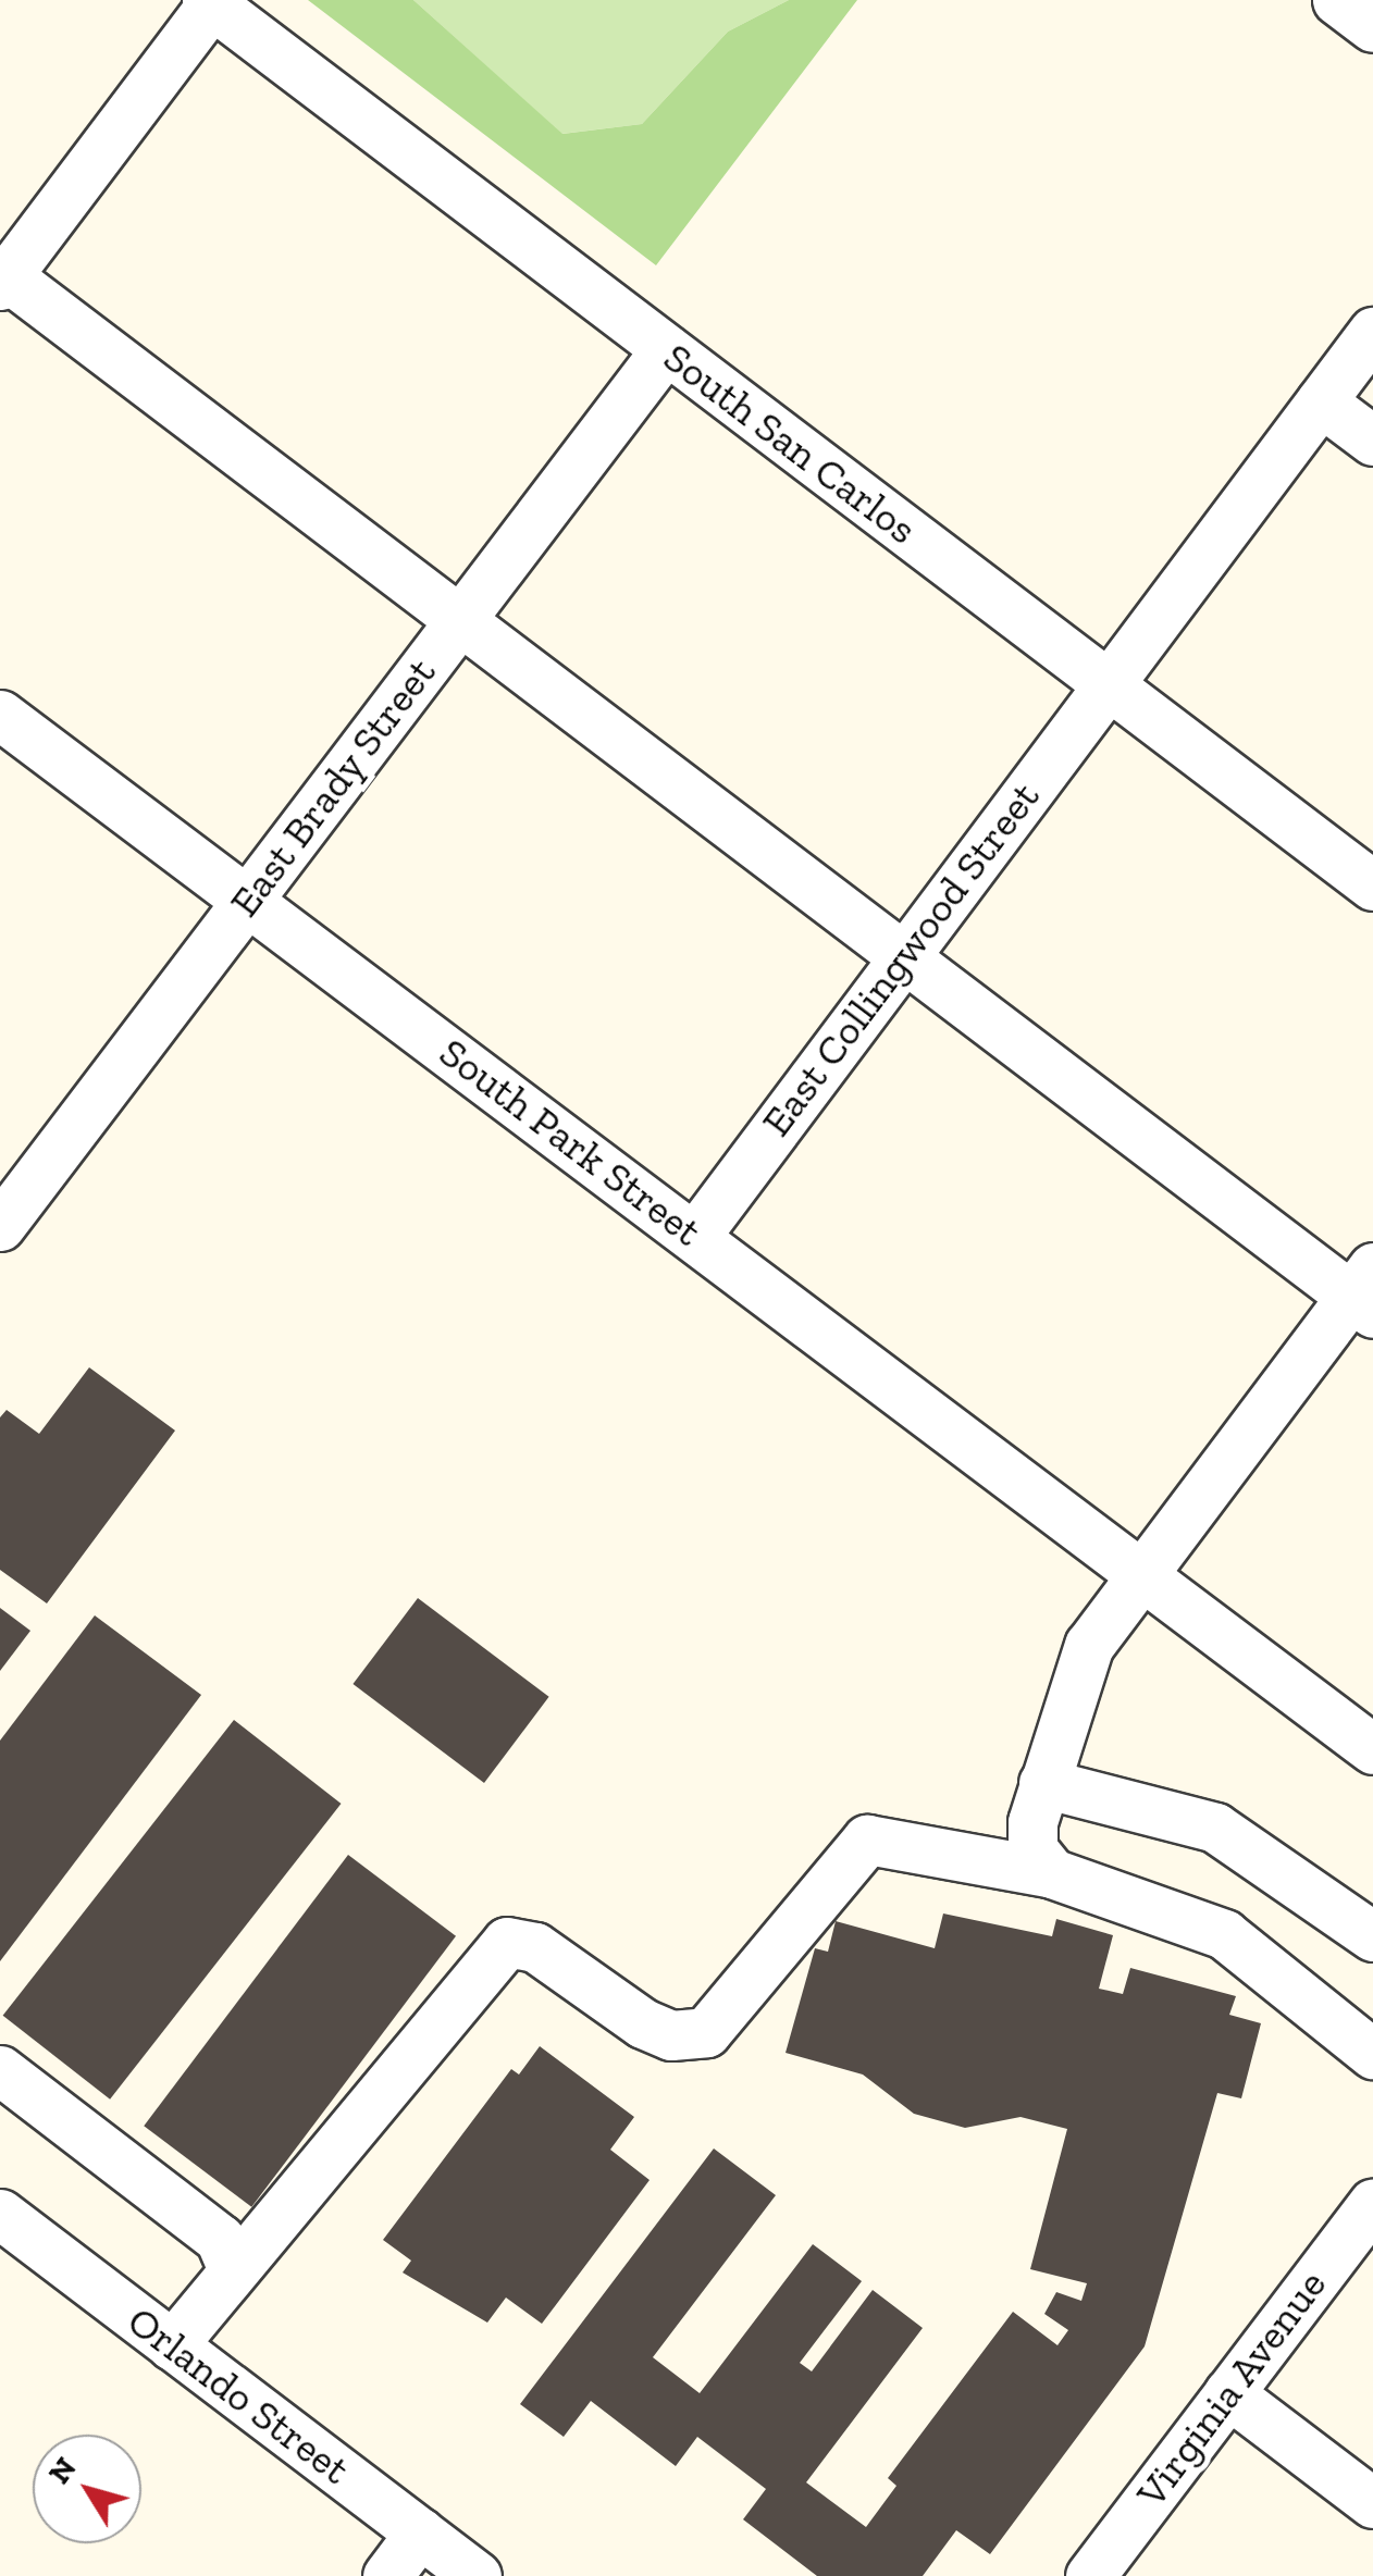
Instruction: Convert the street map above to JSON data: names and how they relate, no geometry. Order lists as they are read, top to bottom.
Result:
{
  "streets": {
    "street": [
      "South San Carlos",
      "East Brady Street",
      "East Collingwood Street",
      "South Park Street",
      "Virginia Avenue",
      "Orlando Street"
    ]
  },
  "crossings": [
    ["South San Carlos", "East Brady Street"],
    ["South San Carlos", "East Collingwood Street"],
    ["East Brady Street", "South Park Street"],
    ["East Collingwood Street", "South Park Street"]
  ],
  "north": "top left"
}
